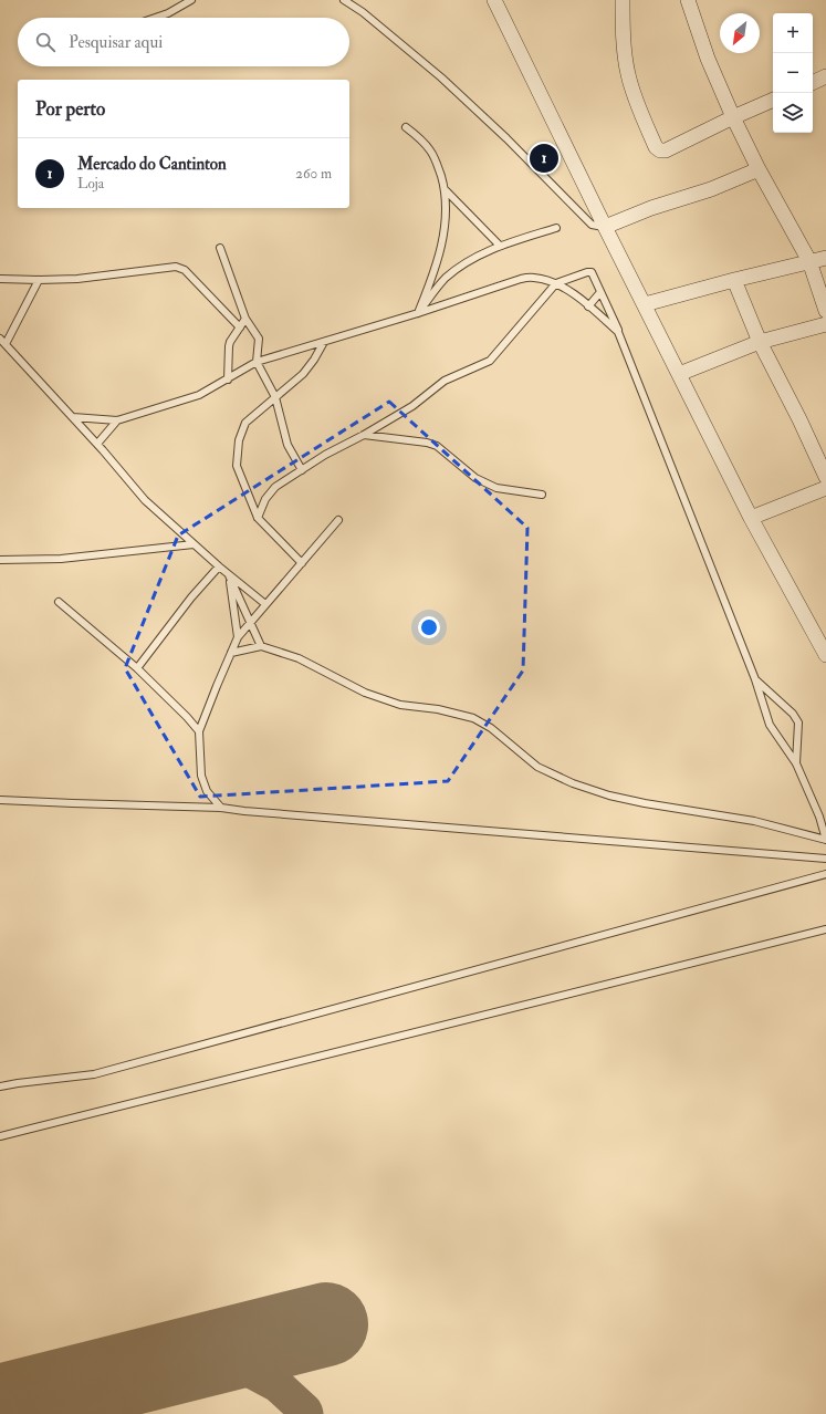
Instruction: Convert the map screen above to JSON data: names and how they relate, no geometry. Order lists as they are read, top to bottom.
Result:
{
  "north": "bottom left",
  "page": {
    "map_buttons": ["+", "−"],
    "search": "Pesquisar aqui",
    "heading": "Por perto",
    "list": [
      {
        "mark": "1",
        "name": "Mercado do Cantinton",
        "note": "Loja",
        "value": "260 m"
      }
    ],
    "pins": "1"
  }
}
